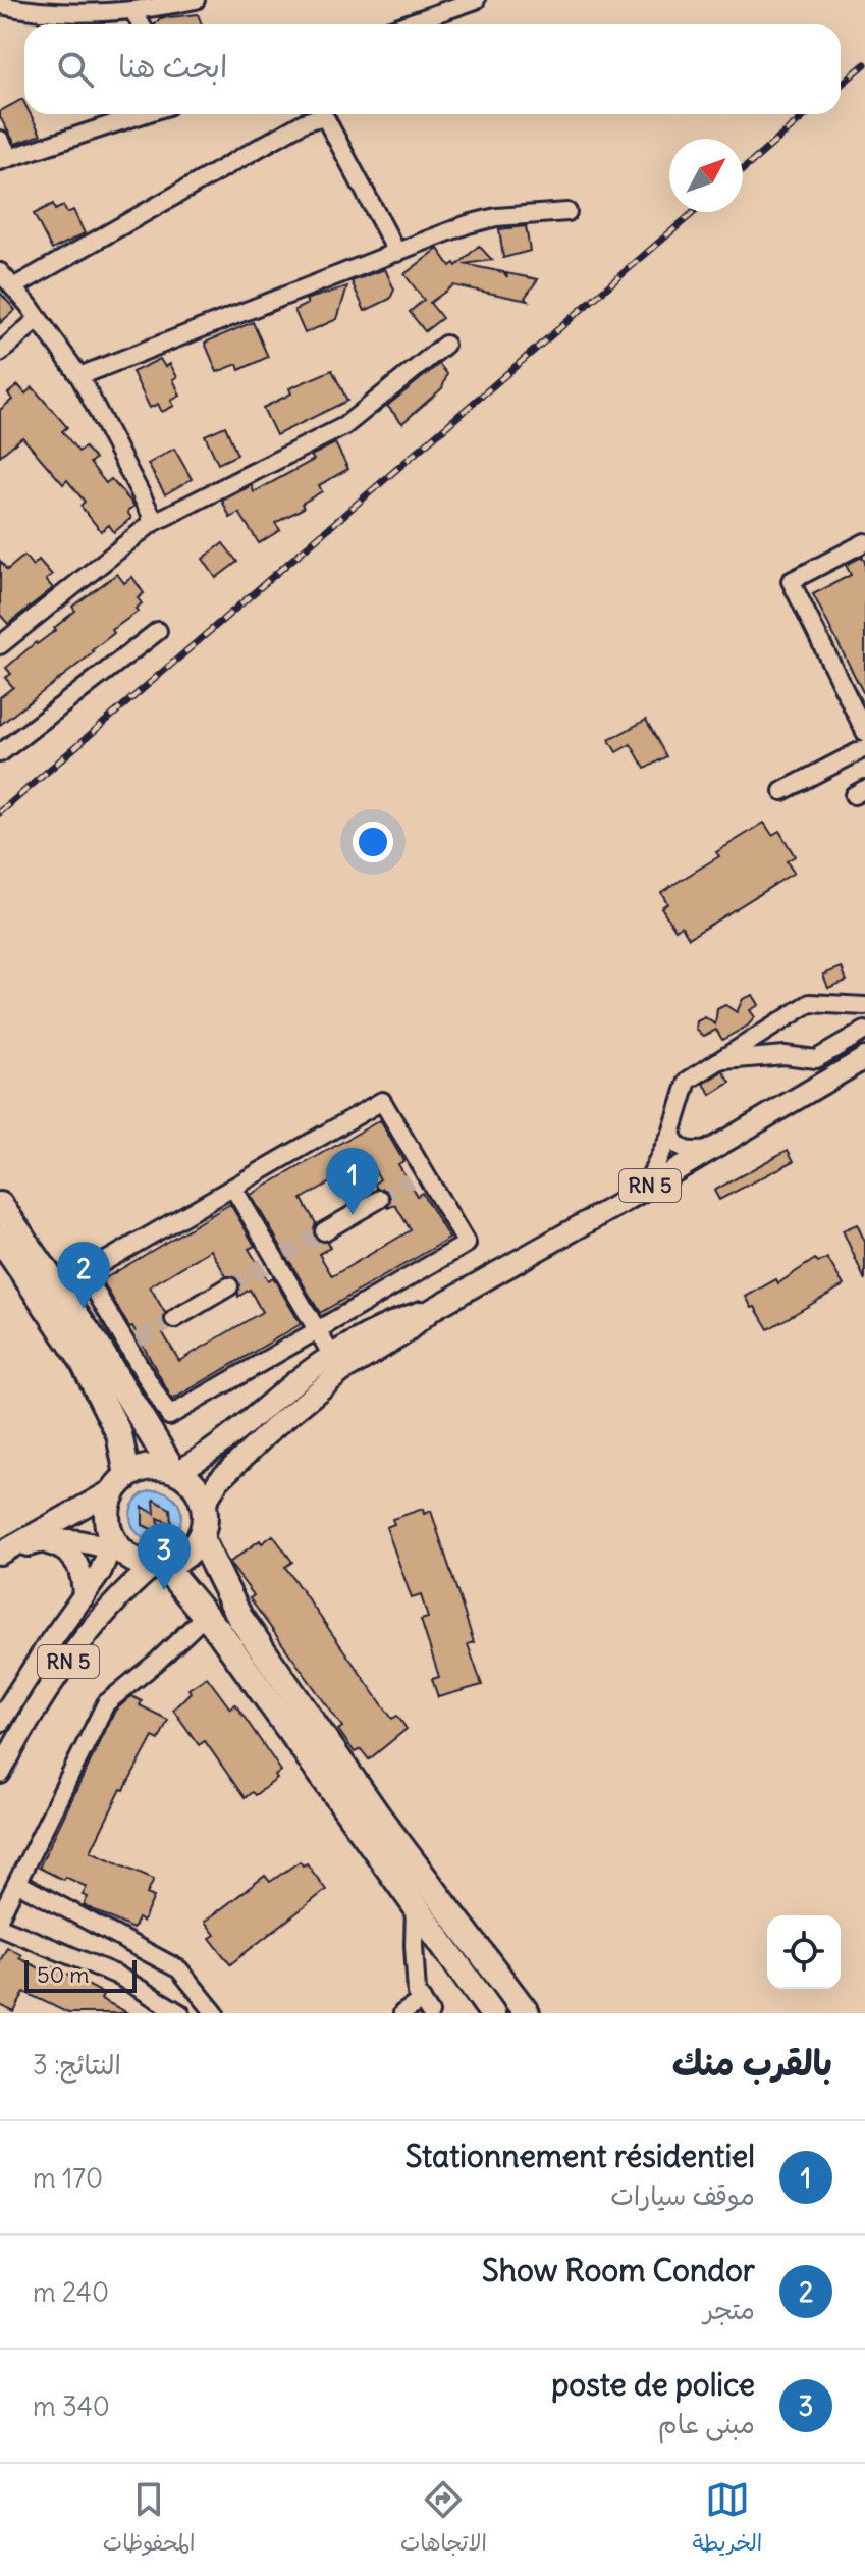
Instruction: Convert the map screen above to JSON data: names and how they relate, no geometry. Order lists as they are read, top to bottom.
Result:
{
  "streets": {
    "main road": ["RN 5"]
  },
  "scale_bar": "50 m",
  "north": "top right",
  "page": {
    "search": "ابحث هنا",
    "pins": ["1", "2", "3"],
    "scale": "50 m",
    "heading": ["بالقرب منك", "النتائج: 3"],
    "list": [
      {
        "mark": "1",
        "name": "Stationnement résidentiel",
        "note": "موقف سيارات",
        "value": "170 m"
      },
      {
        "mark": "2",
        "name": "Show Room Condor",
        "note": "متجر",
        "value": "240 m"
      },
      {
        "mark": "3",
        "name": "poste de police",
        "note": "مبنى عام",
        "value": "340 m"
      }
    ],
    "nav": ["الخريطة", "الاتجاهات", "المحفوظات"]
  }
}
